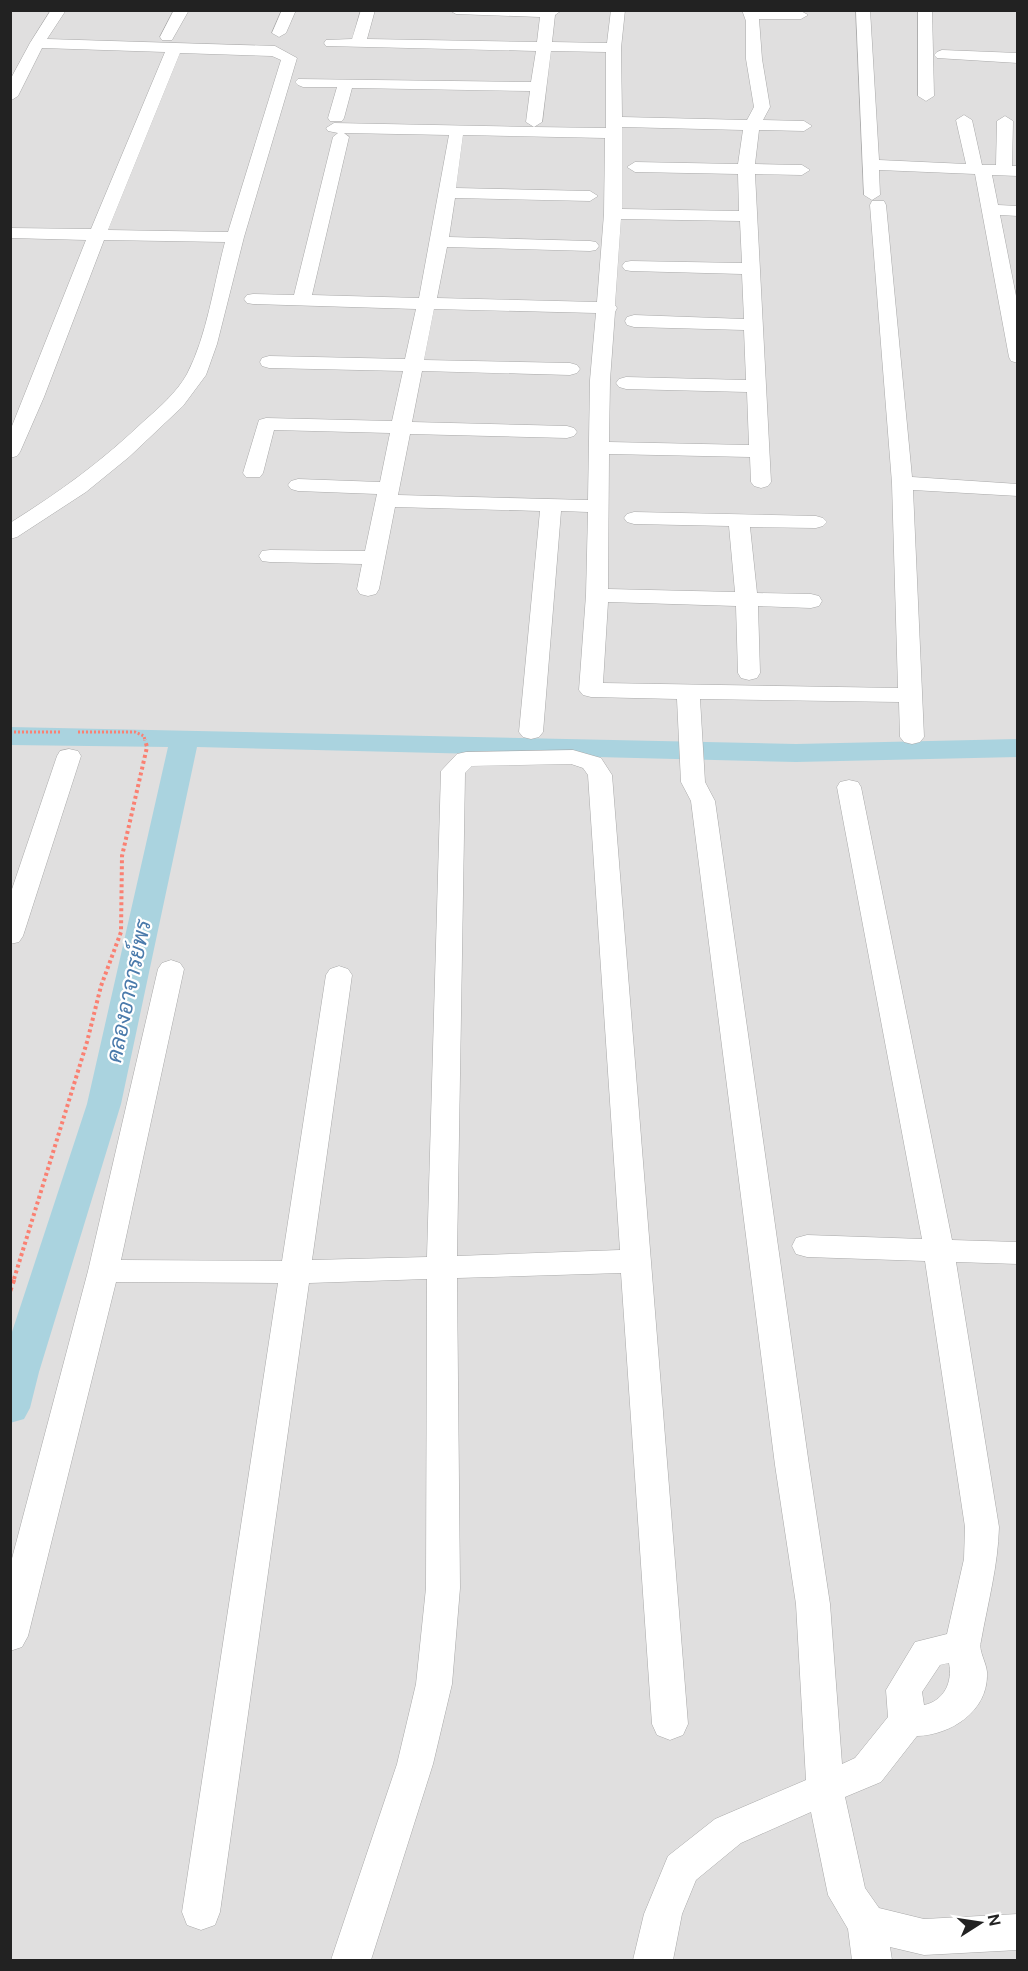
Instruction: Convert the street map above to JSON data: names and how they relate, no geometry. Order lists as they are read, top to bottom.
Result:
{
  "water": ["คลองอาจารย์พร"],
  "north": "right"
}
